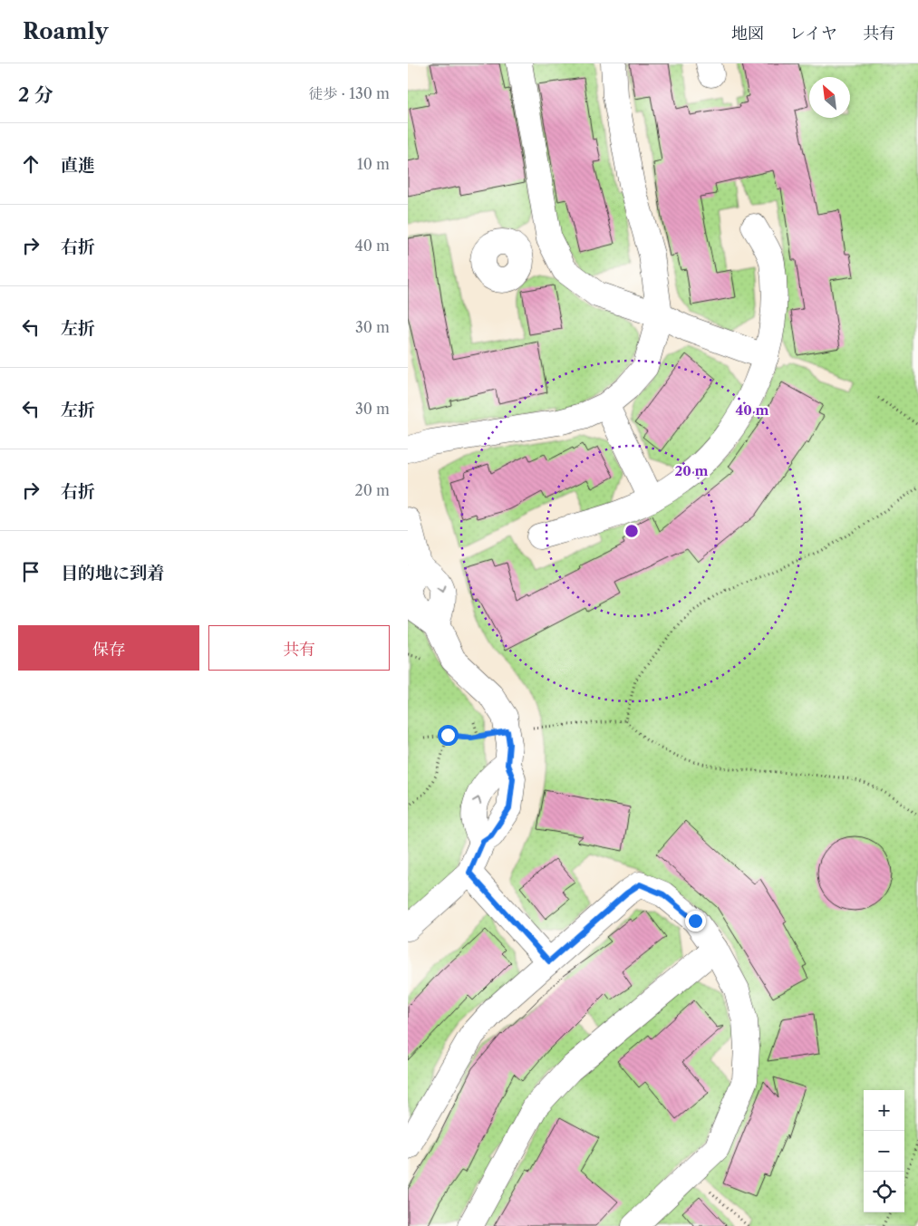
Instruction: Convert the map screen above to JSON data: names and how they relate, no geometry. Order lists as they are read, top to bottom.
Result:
{
  "north": "top left",
  "page": {
    "header": "Roamly",
    "nav": ["地図", "レイヤ", "共有"],
    "heading": ["2 分", "徒歩 · 130 m"],
    "list": [
      ["直進", "10 m"],
      ["右折", "40 m"],
      ["左折", "30 m"],
      ["左折", "30 m"],
      ["右折", "20 m"],
      "目的地に到着"
    ],
    "buttons": ["保存", "共有"],
    "map_buttons": ["+", "−"]
  },
  "rings": ["40 m", "20 m"]
}
